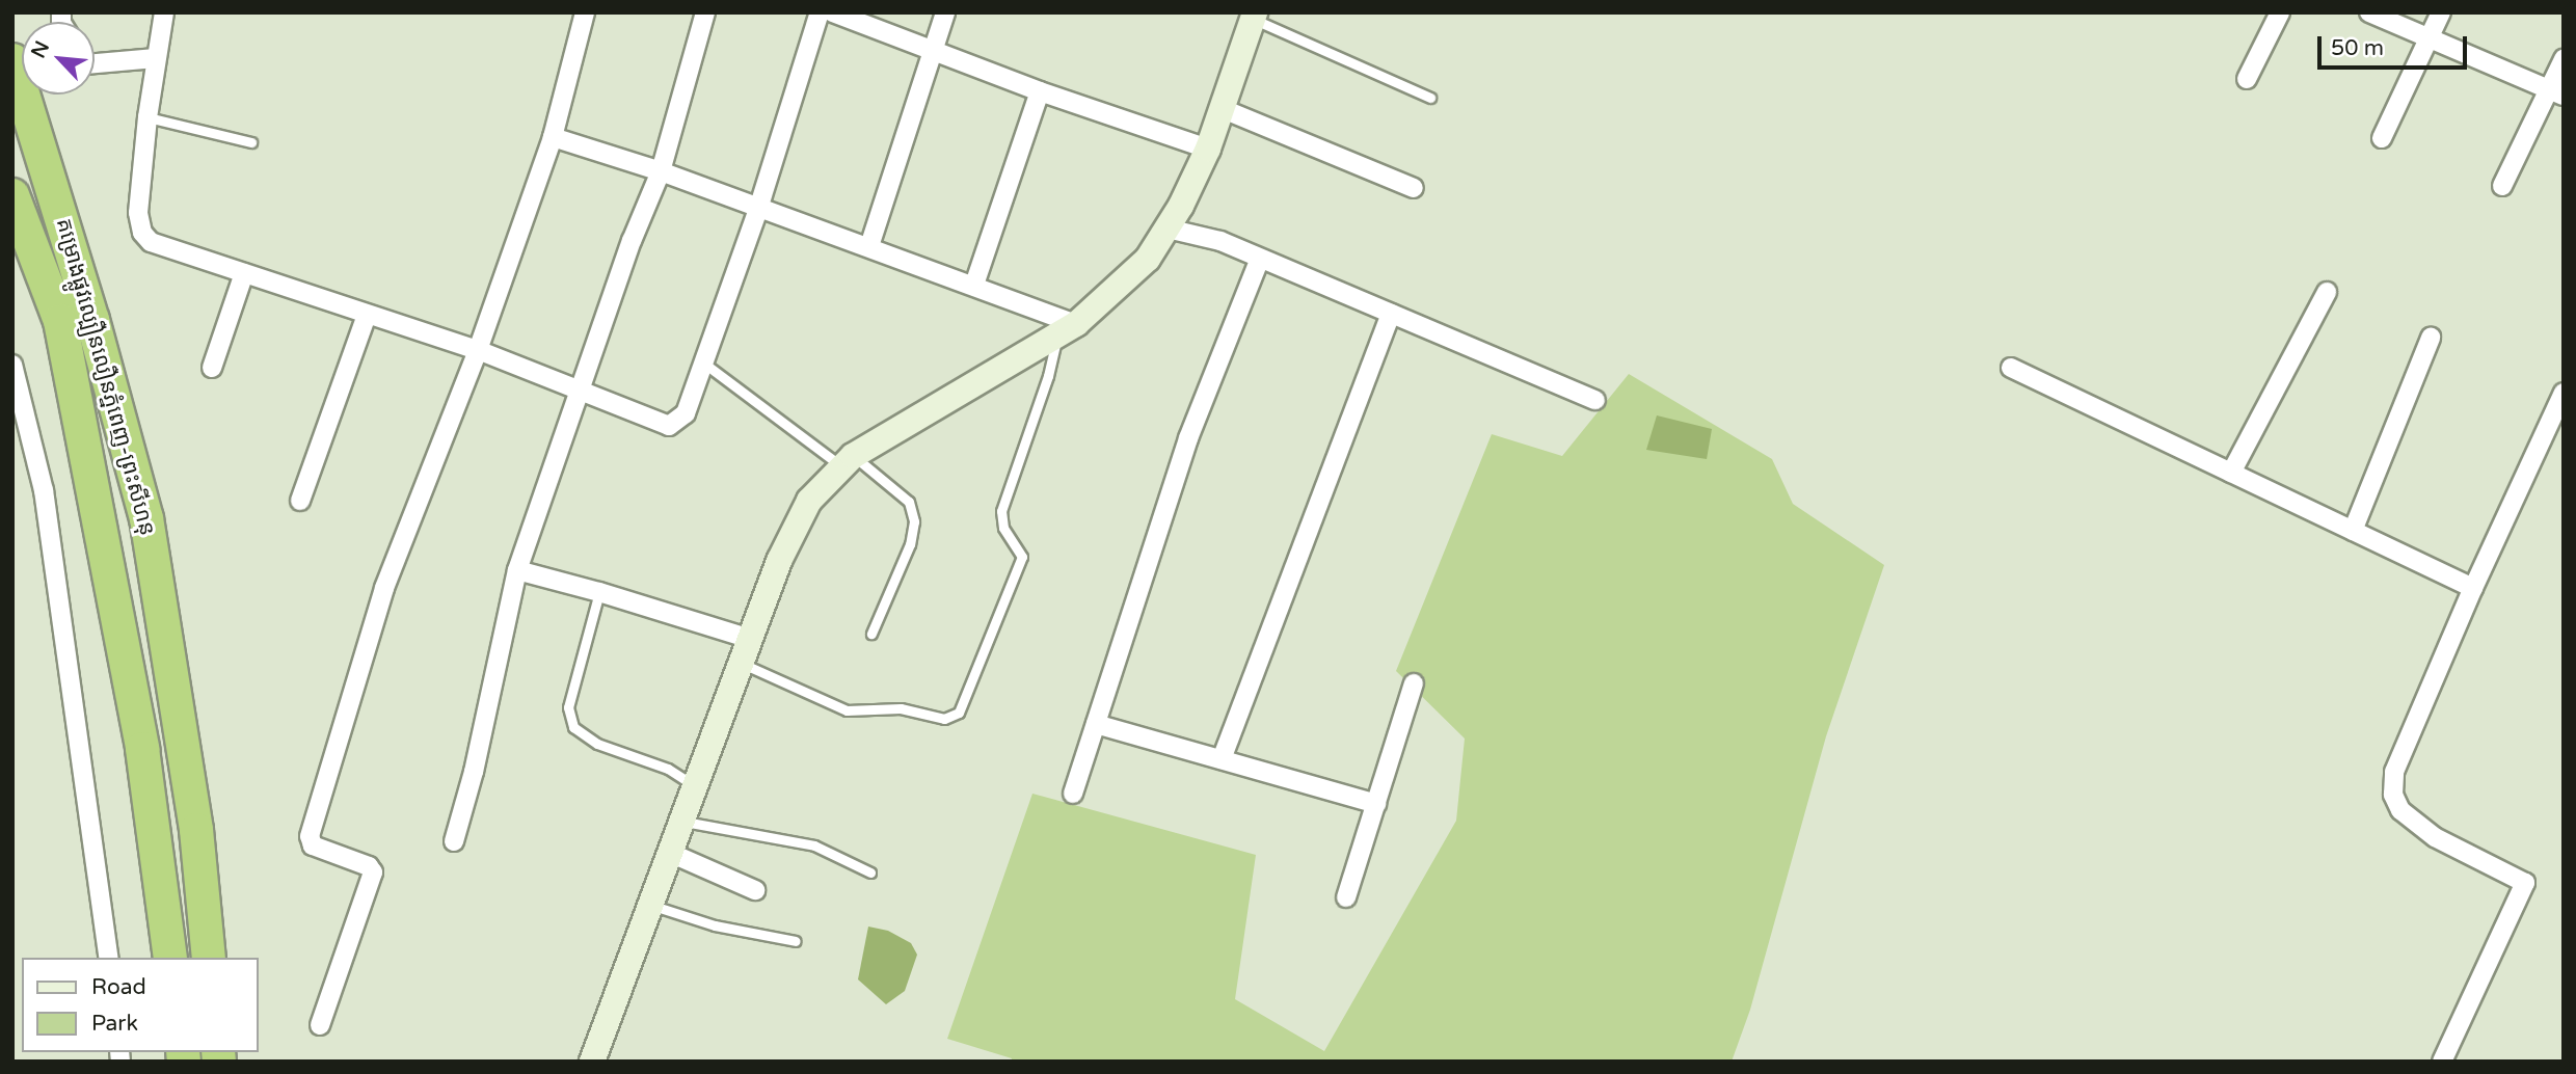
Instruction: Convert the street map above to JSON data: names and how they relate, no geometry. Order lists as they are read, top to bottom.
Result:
{
  "streets": {
    "highway": ["គម្រោងផ្លូវល្បឿនលឿនភ្នំពេញ-ព្រះសីហនុ"]
  },
  "legend": ["Road", "Park"],
  "scale_bar": "50 m",
  "north": "top left"
}
